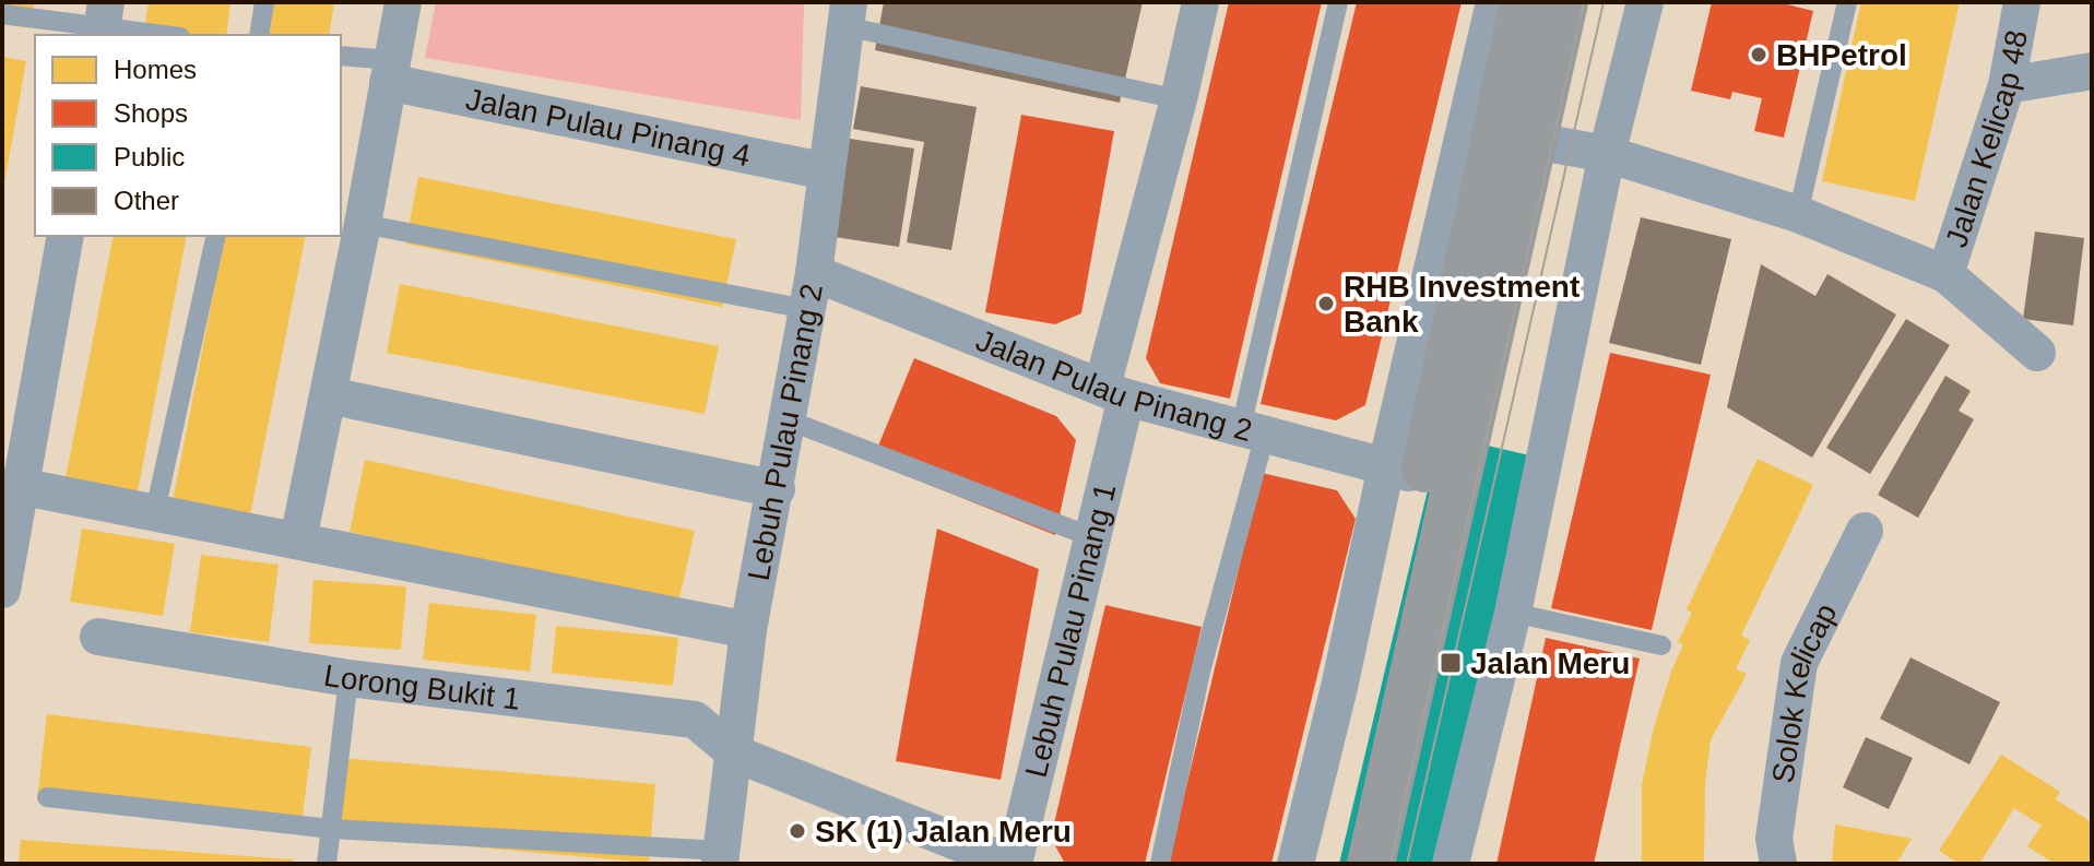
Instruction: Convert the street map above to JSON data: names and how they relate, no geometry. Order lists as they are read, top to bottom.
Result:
{
  "streets": {
    "street": [
      "Jalan Pulau Pinang 4",
      "Jalan Kelicap 48",
      "Jalan Pulau Pinang 2",
      "Lebuh Pulau Pinang 2",
      "Lebuh Pulau Pinang 1",
      "Lorong Bukit 1",
      "Solok Kelicap"
    ]
  },
  "crossings": [
    ["Jalan Pulau Pinang 4", "Lebuh Pulau Pinang 2"],
    ["Jalan Pulau Pinang 2", "Lebuh Pulau Pinang 2"],
    ["Jalan Pulau Pinang 2", "Lebuh Pulau Pinang 1"],
    ["Lebuh Pulau Pinang 2", "Lorong Bukit 1"],
    ["Lebuh Pulau Pinang 1", "Lorong Bukit 1"]
  ],
  "places": {
    "other": ["BHPetrol", "RHB Investment Bank", "SK (1) Jalan Meru"],
    "transit": ["Jalan Meru"]
  },
  "legend": [
    "Homes",
    "Shops",
    "Public",
    "Other"
  ]
}
